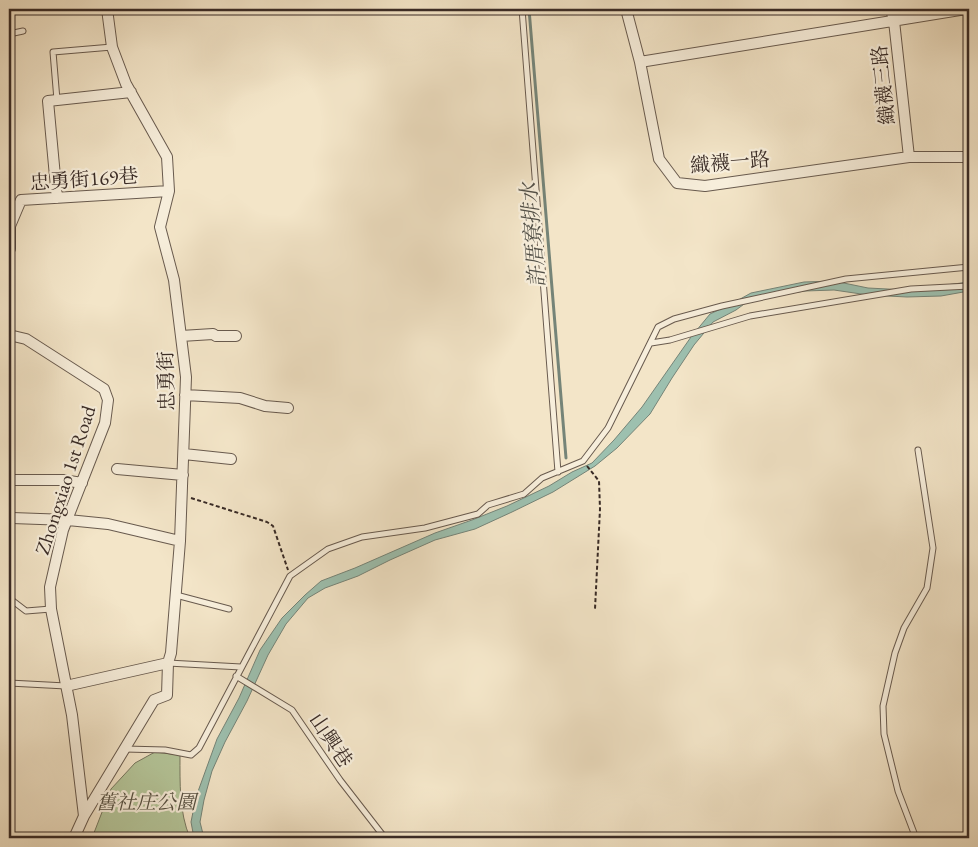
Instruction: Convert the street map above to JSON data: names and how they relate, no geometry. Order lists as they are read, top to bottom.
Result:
{
  "streets": {
    "street": [
      "織襪三路",
      "織襪一路",
      "忠勇街169巷",
      "忠勇街",
      "Zhongxiao 1st Road"
    ],
    "lane": ["山興巷"]
  },
  "crossings": [
    ["織襪三路", "織襪一路"],
    ["忠勇街169巷", "忠勇街"]
  ],
  "water": ["許厝寮排水"],
  "parks": ["舊社庄公園"]
}
